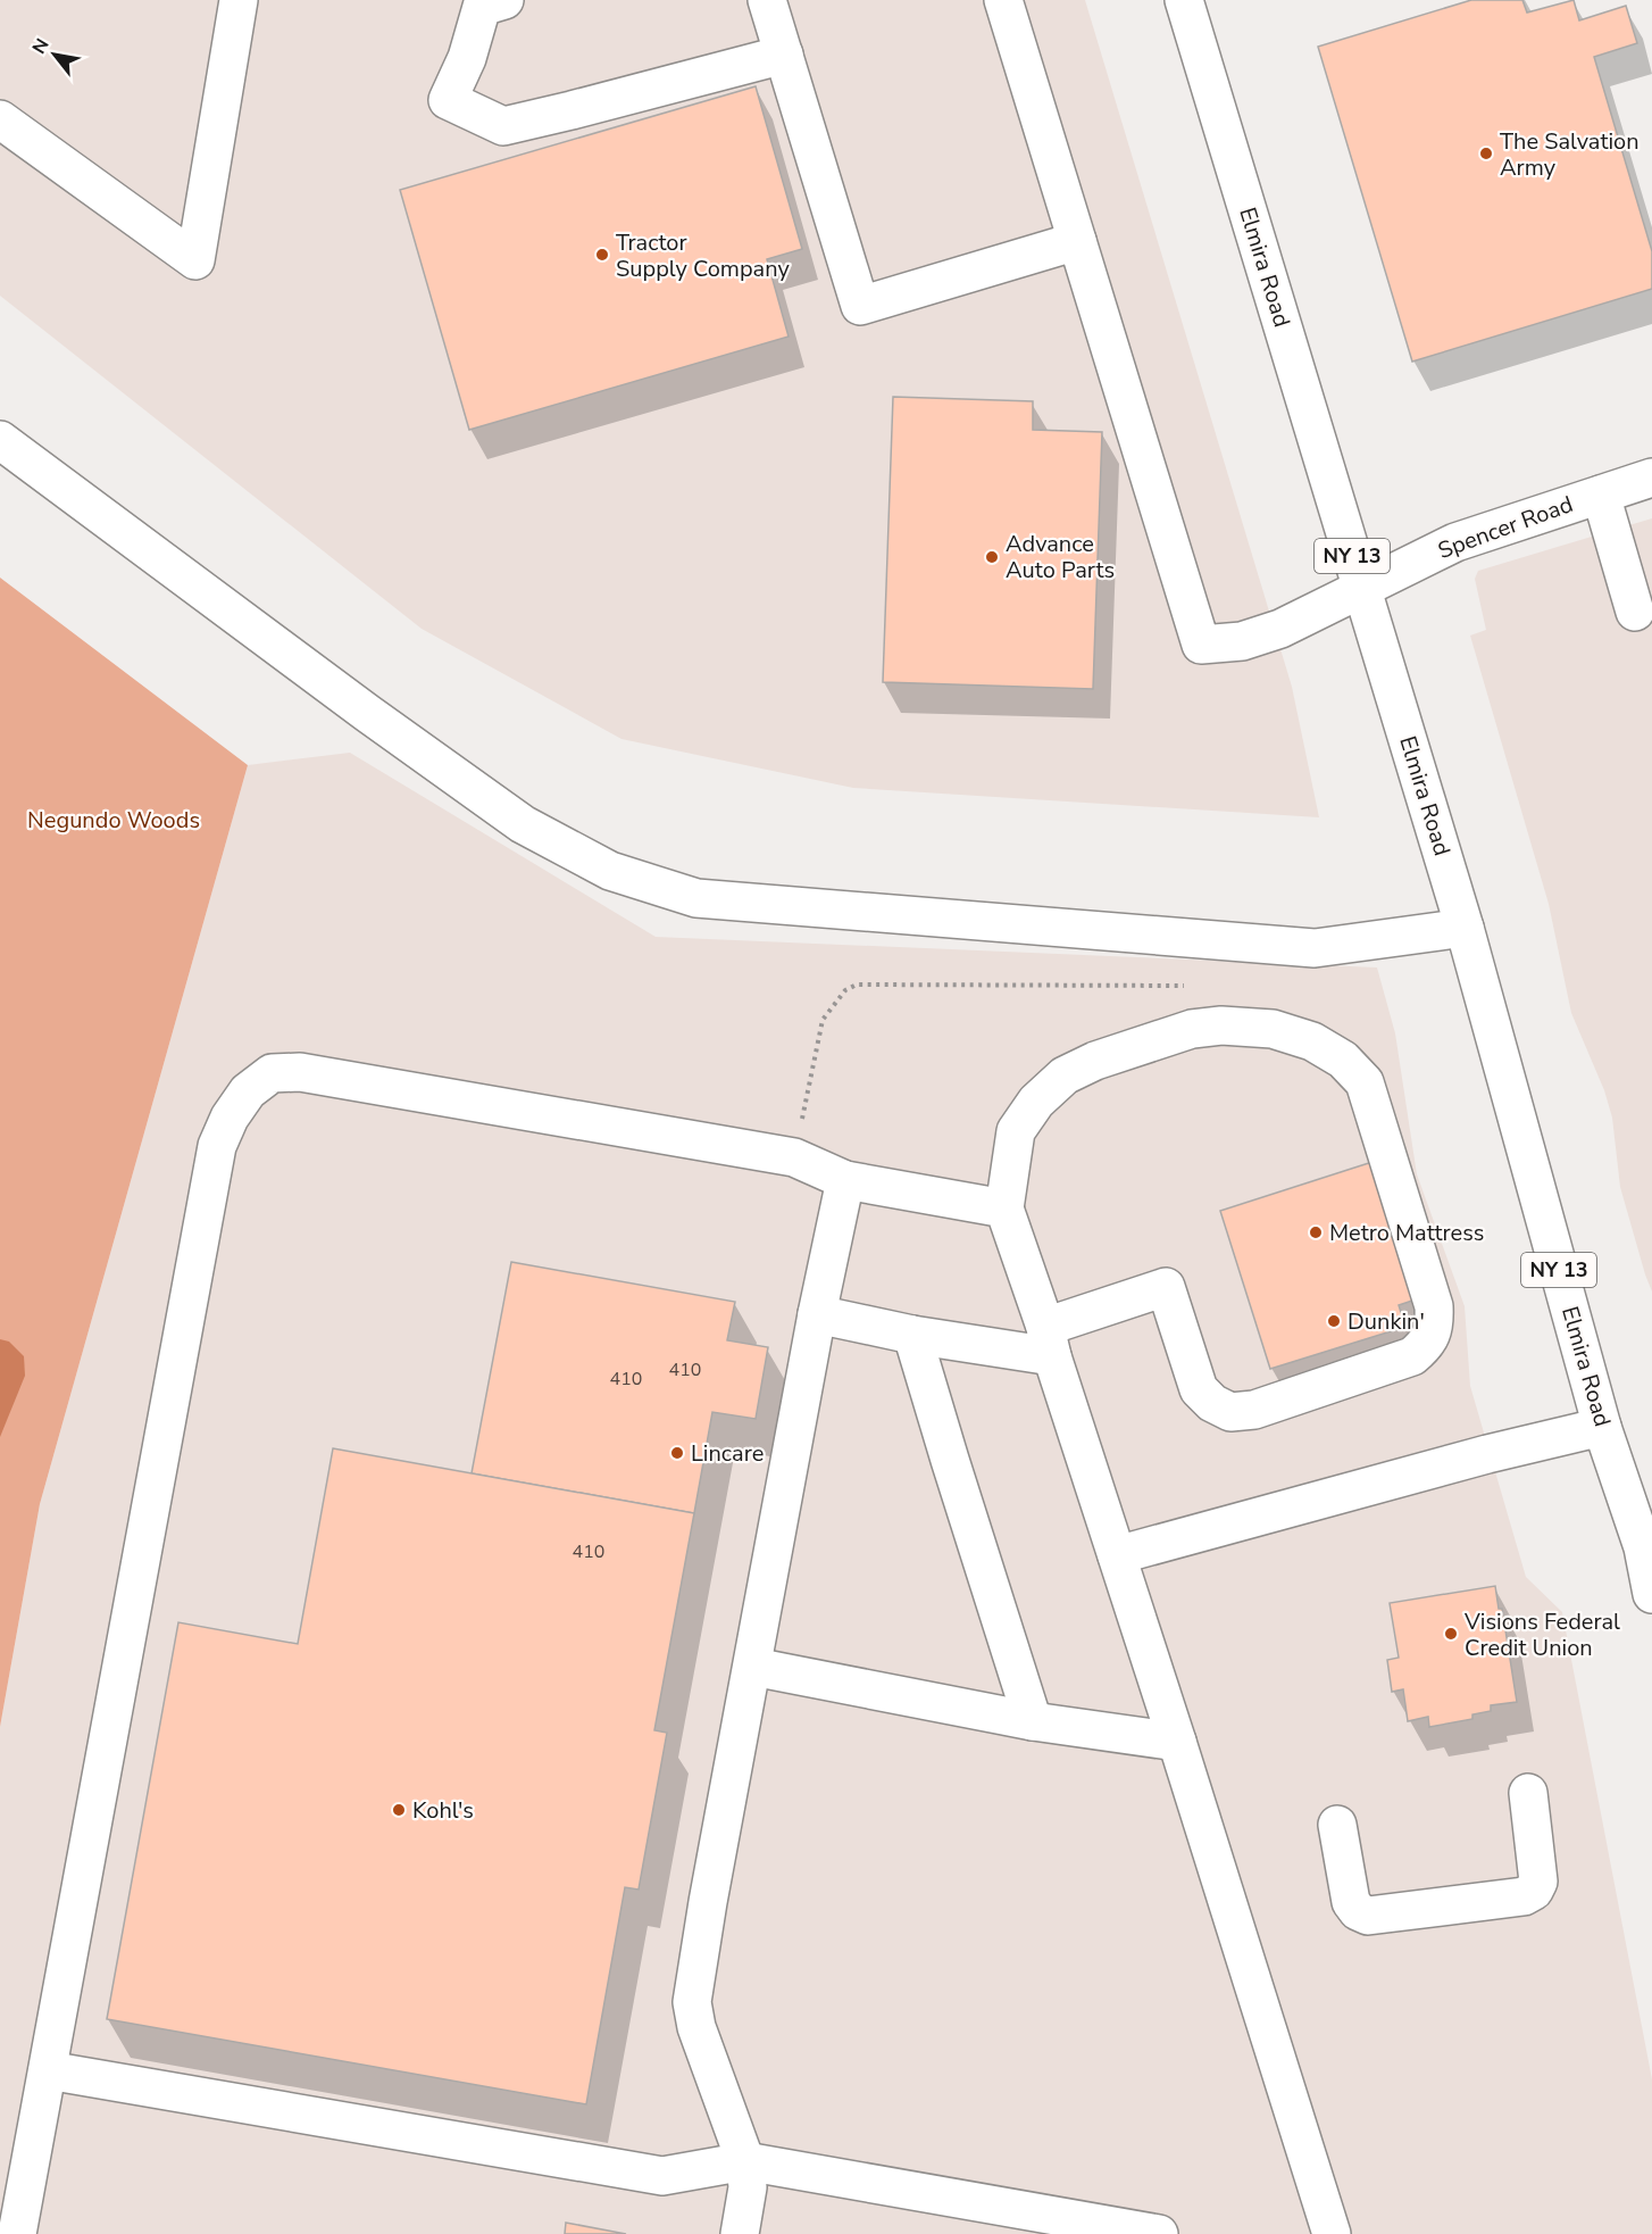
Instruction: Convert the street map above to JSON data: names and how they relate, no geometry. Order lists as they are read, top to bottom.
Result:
{
  "streets": {
    "main road": ["Elmira Road", "Spencer Road", "NY 13"]
  },
  "crossings": [
    ["Elmira Road", "Spencer Road"]
  ],
  "parks": ["Negundo Woods"],
  "places": [
    "The Salvation Army",
    "Tractor Supply Company",
    "Advance Auto Parts",
    "Metro Mattress",
    "Dunkin'",
    "Lincare",
    "Visions Federal Credit Union",
    "Kohl's"
  ],
  "house_numbers": ["410", "410", "410"],
  "north": "top left"
}
